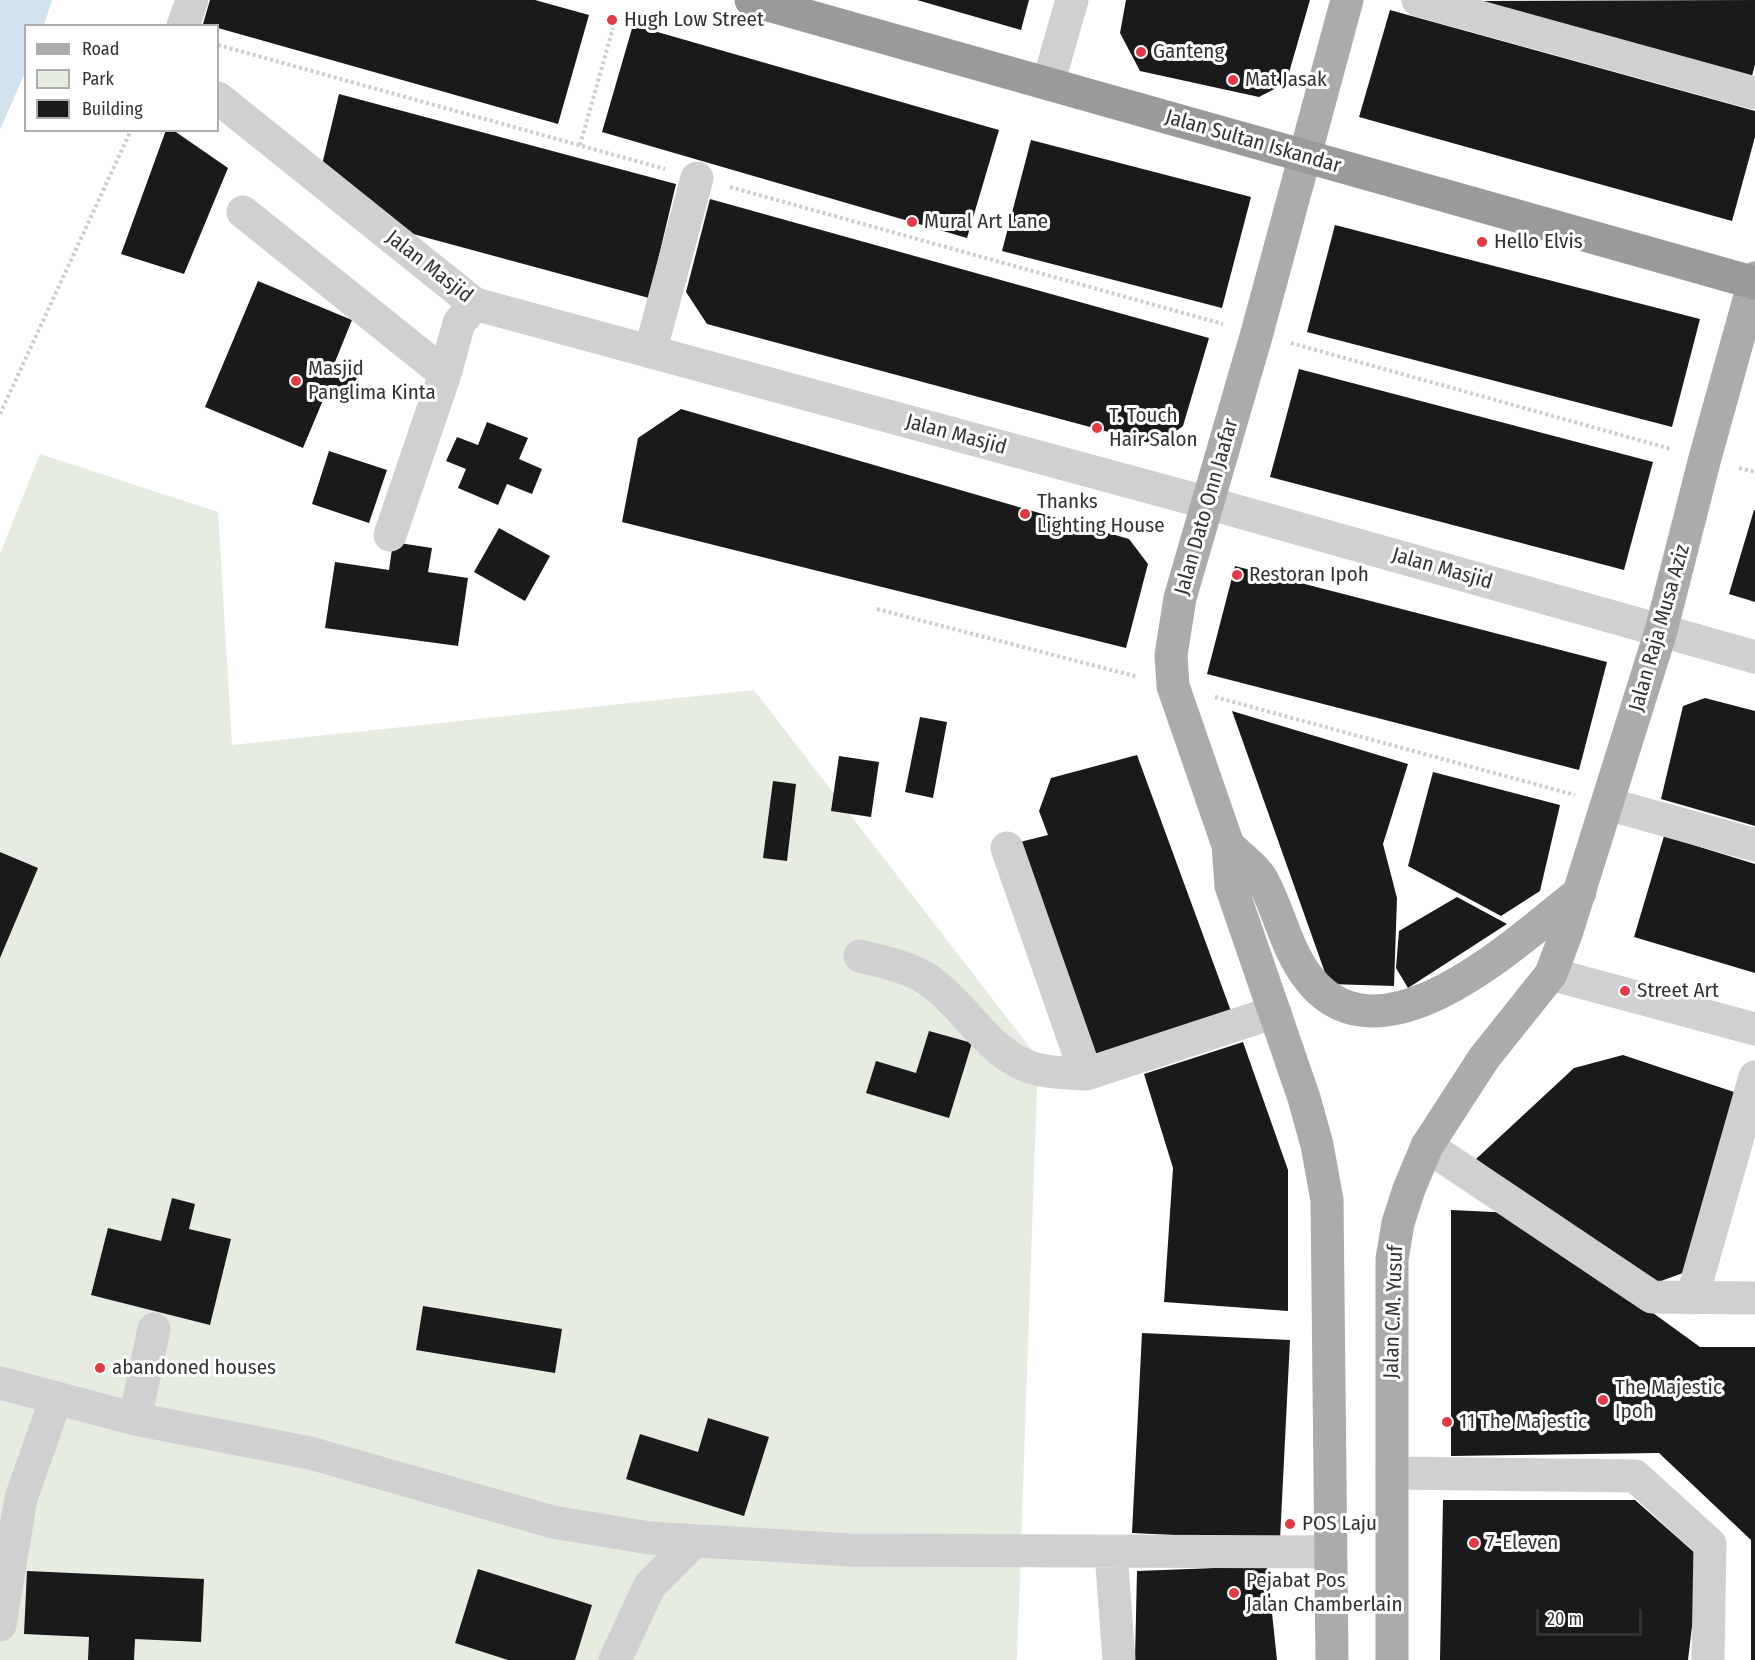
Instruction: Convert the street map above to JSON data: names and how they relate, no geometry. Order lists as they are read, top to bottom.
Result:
{
  "streets": {
    "highway": ["Jalan Sultan Iskandar"],
    "main road": ["Jalan Dato Onn Jaafar", "Jalan Raja Musa Aziz", "Jalan C.M. Yusuf"],
    "street": ["Jalan Masjid"]
  },
  "crossings": [
    ["Jalan Sultan Iskandar", "Jalan Dato Onn Jaafar"],
    ["Jalan Sultan Iskandar", "Jalan Raja Musa Aziz"],
    ["Jalan Masjid", "Jalan Dato Onn Jaafar"],
    ["Jalan Masjid", "Jalan Raja Musa Aziz"],
    ["Jalan Raja Musa Aziz", "Jalan C.M. Yusuf"]
  ],
  "places": [
    "Hugh Low Street",
    "Ganteng",
    "Mat Jasak",
    "Mural Art Lane",
    "Hello Elvis",
    "Masjid Panglima Kinta",
    "T. Touch Hair Salon",
    "Thanks Lighting House",
    "Restoran Ipoh",
    "Street Art",
    "abandoned houses",
    "The Majestic Ipoh",
    "11 The Majestic",
    "POS Laju",
    "7-Eleven",
    "Pejabat Pos Jalan Chamberlain"
  ],
  "legend": ["Road", "Park", "Building"],
  "scale_bar": "20 m"
}
